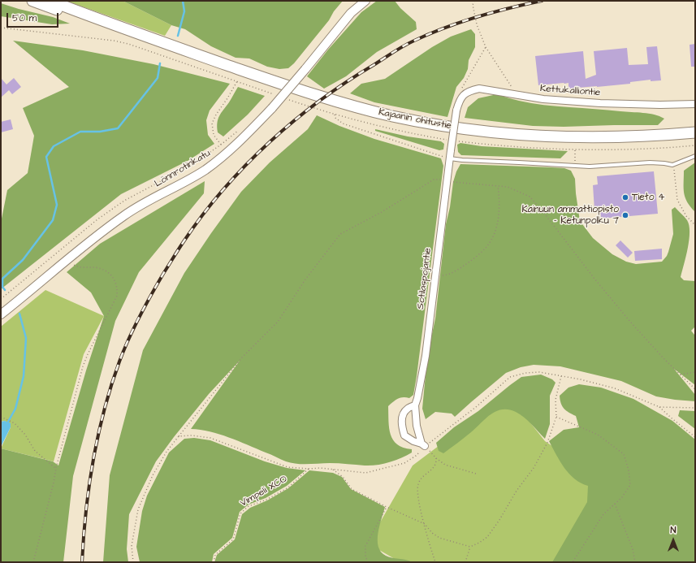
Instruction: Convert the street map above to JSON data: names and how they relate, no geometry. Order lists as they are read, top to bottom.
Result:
{
  "streets": {
    "highway": ["Kajaanin ohitustie"],
    "street": ["Kettukalliontie", "Lönnrotinkatu", "Sotilaspojantie"],
    "path": ["Vimpeli XCO"]
  },
  "crossings": [
    ["Kettukalliontie", "Sotilaspojantie"]
  ],
  "places": ["Tieto 4", "Kainuun ammattiopisto - Ketunpolku 7"],
  "scale_bar": "50 m",
  "north": "top"
}
